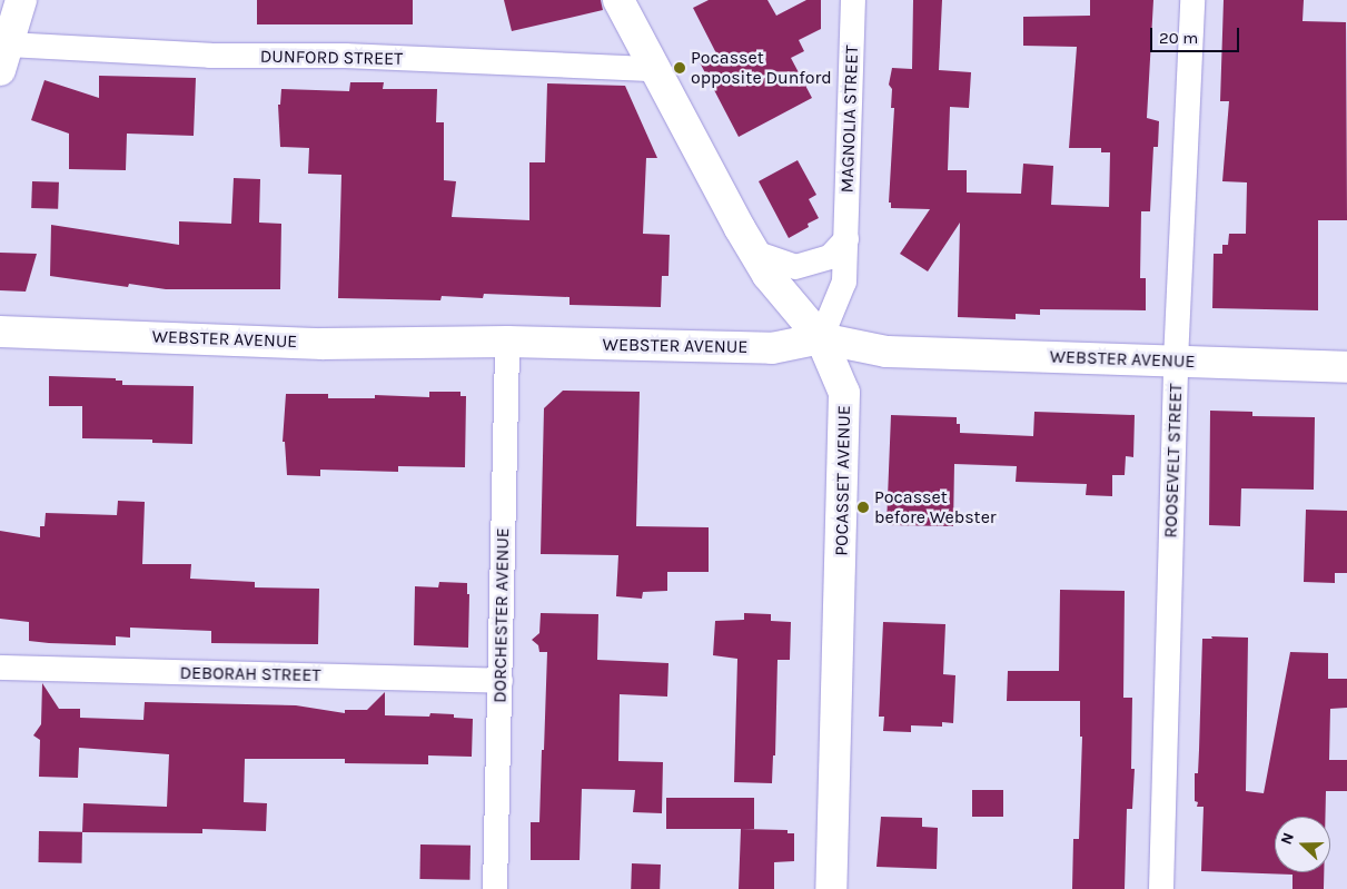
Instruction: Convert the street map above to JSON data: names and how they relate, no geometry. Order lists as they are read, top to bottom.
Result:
{
  "streets": {
    "street": [
      "DUNFORD STREET",
      "MAGNOLIA STREET",
      "WEBSTER AVENUE",
      "ROOSEVELT STREET",
      "POCASSET AVENUE",
      "DORCHESTER AVENUE",
      "DEBORAH STREET"
    ]
  },
  "crossings": [
    ["DUNFORD STREET", "POCASSET AVENUE"],
    ["MAGNOLIA STREET", "WEBSTER AVENUE"],
    ["MAGNOLIA STREET", "POCASSET AVENUE"],
    ["WEBSTER AVENUE", "ROOSEVELT STREET"],
    ["WEBSTER AVENUE", "POCASSET AVENUE"],
    ["WEBSTER AVENUE", "DORCHESTER AVENUE"],
    ["DORCHESTER AVENUE", "DEBORAH STREET"]
  ],
  "places": ["Pocasset opposite Dunford", "Pocasset before Webster"],
  "scale_bar": "20 m",
  "north": "left"
}
